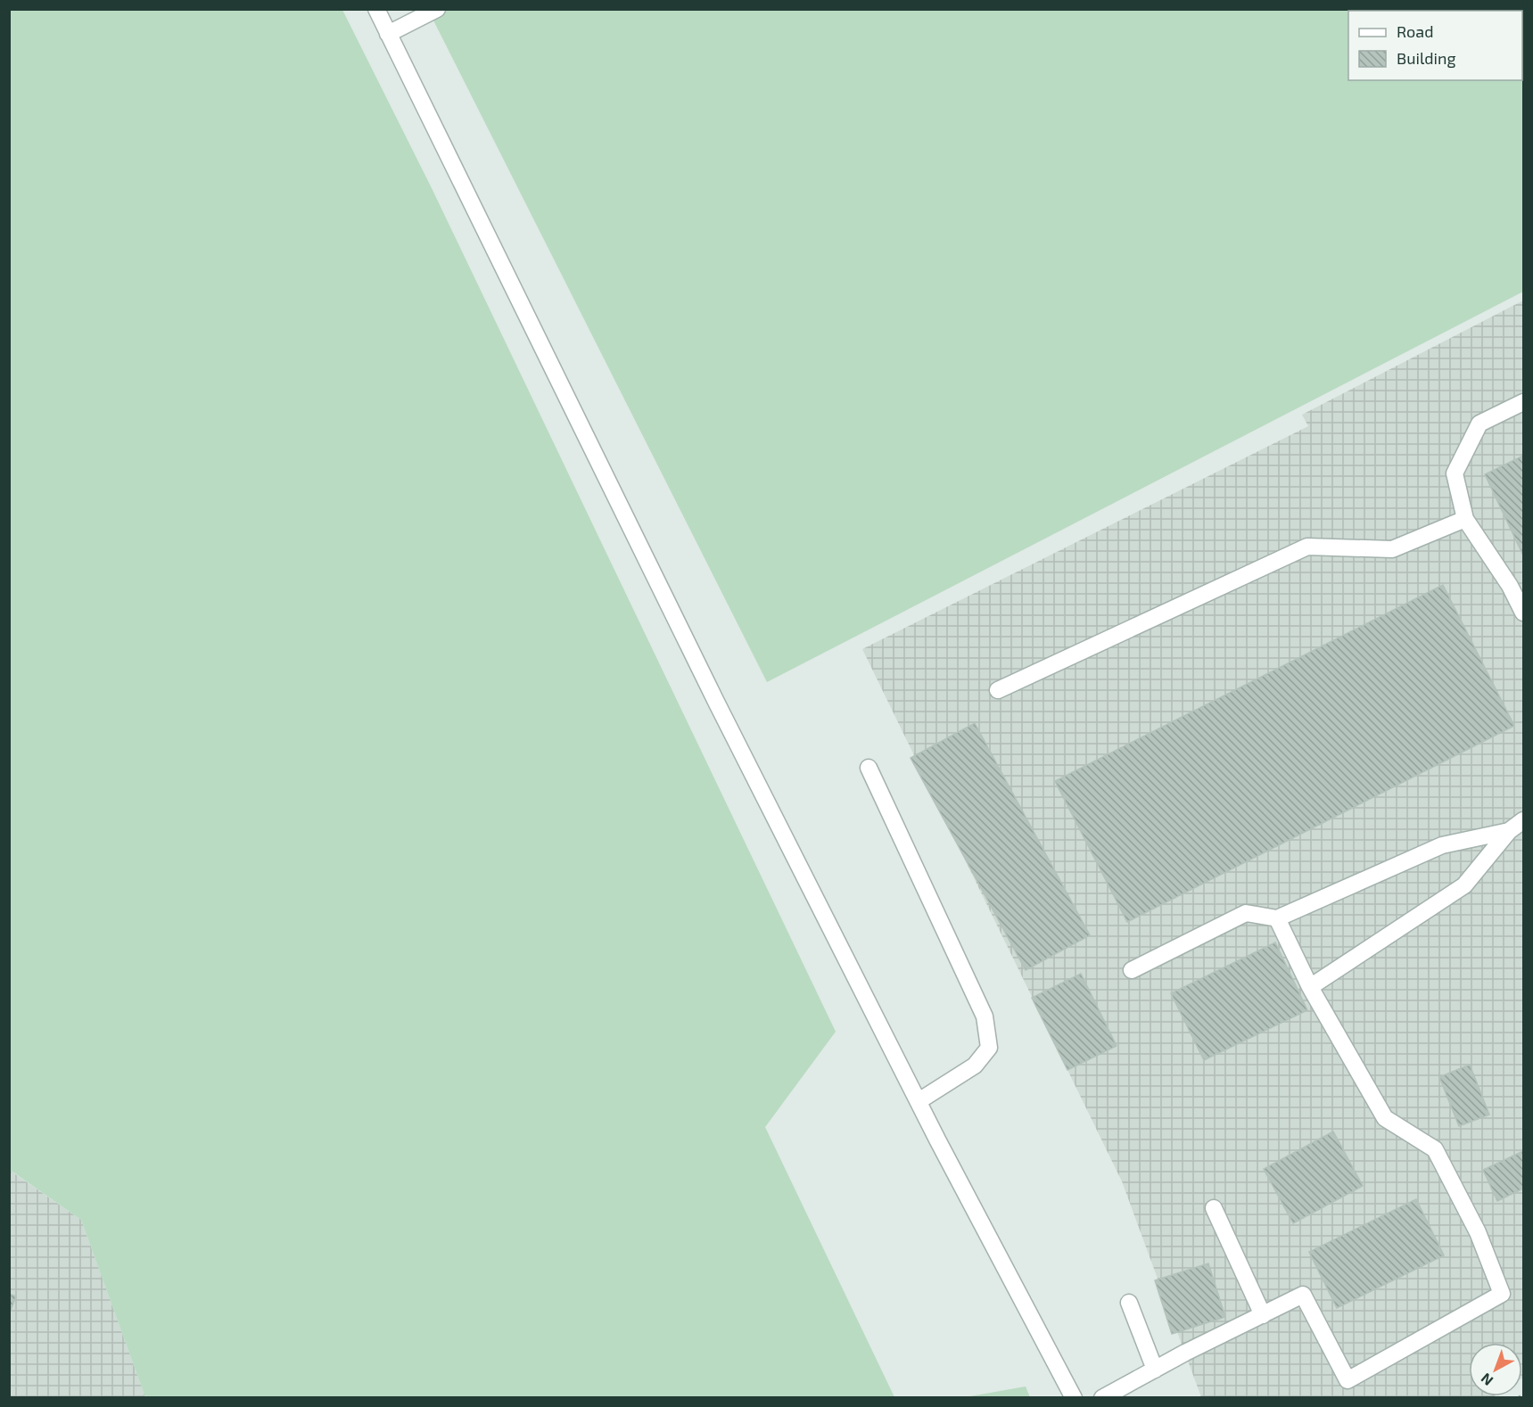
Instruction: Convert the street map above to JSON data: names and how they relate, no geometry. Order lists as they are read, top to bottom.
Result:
{
  "legend": ["Road", "Building"],
  "north": "bottom left"
}
